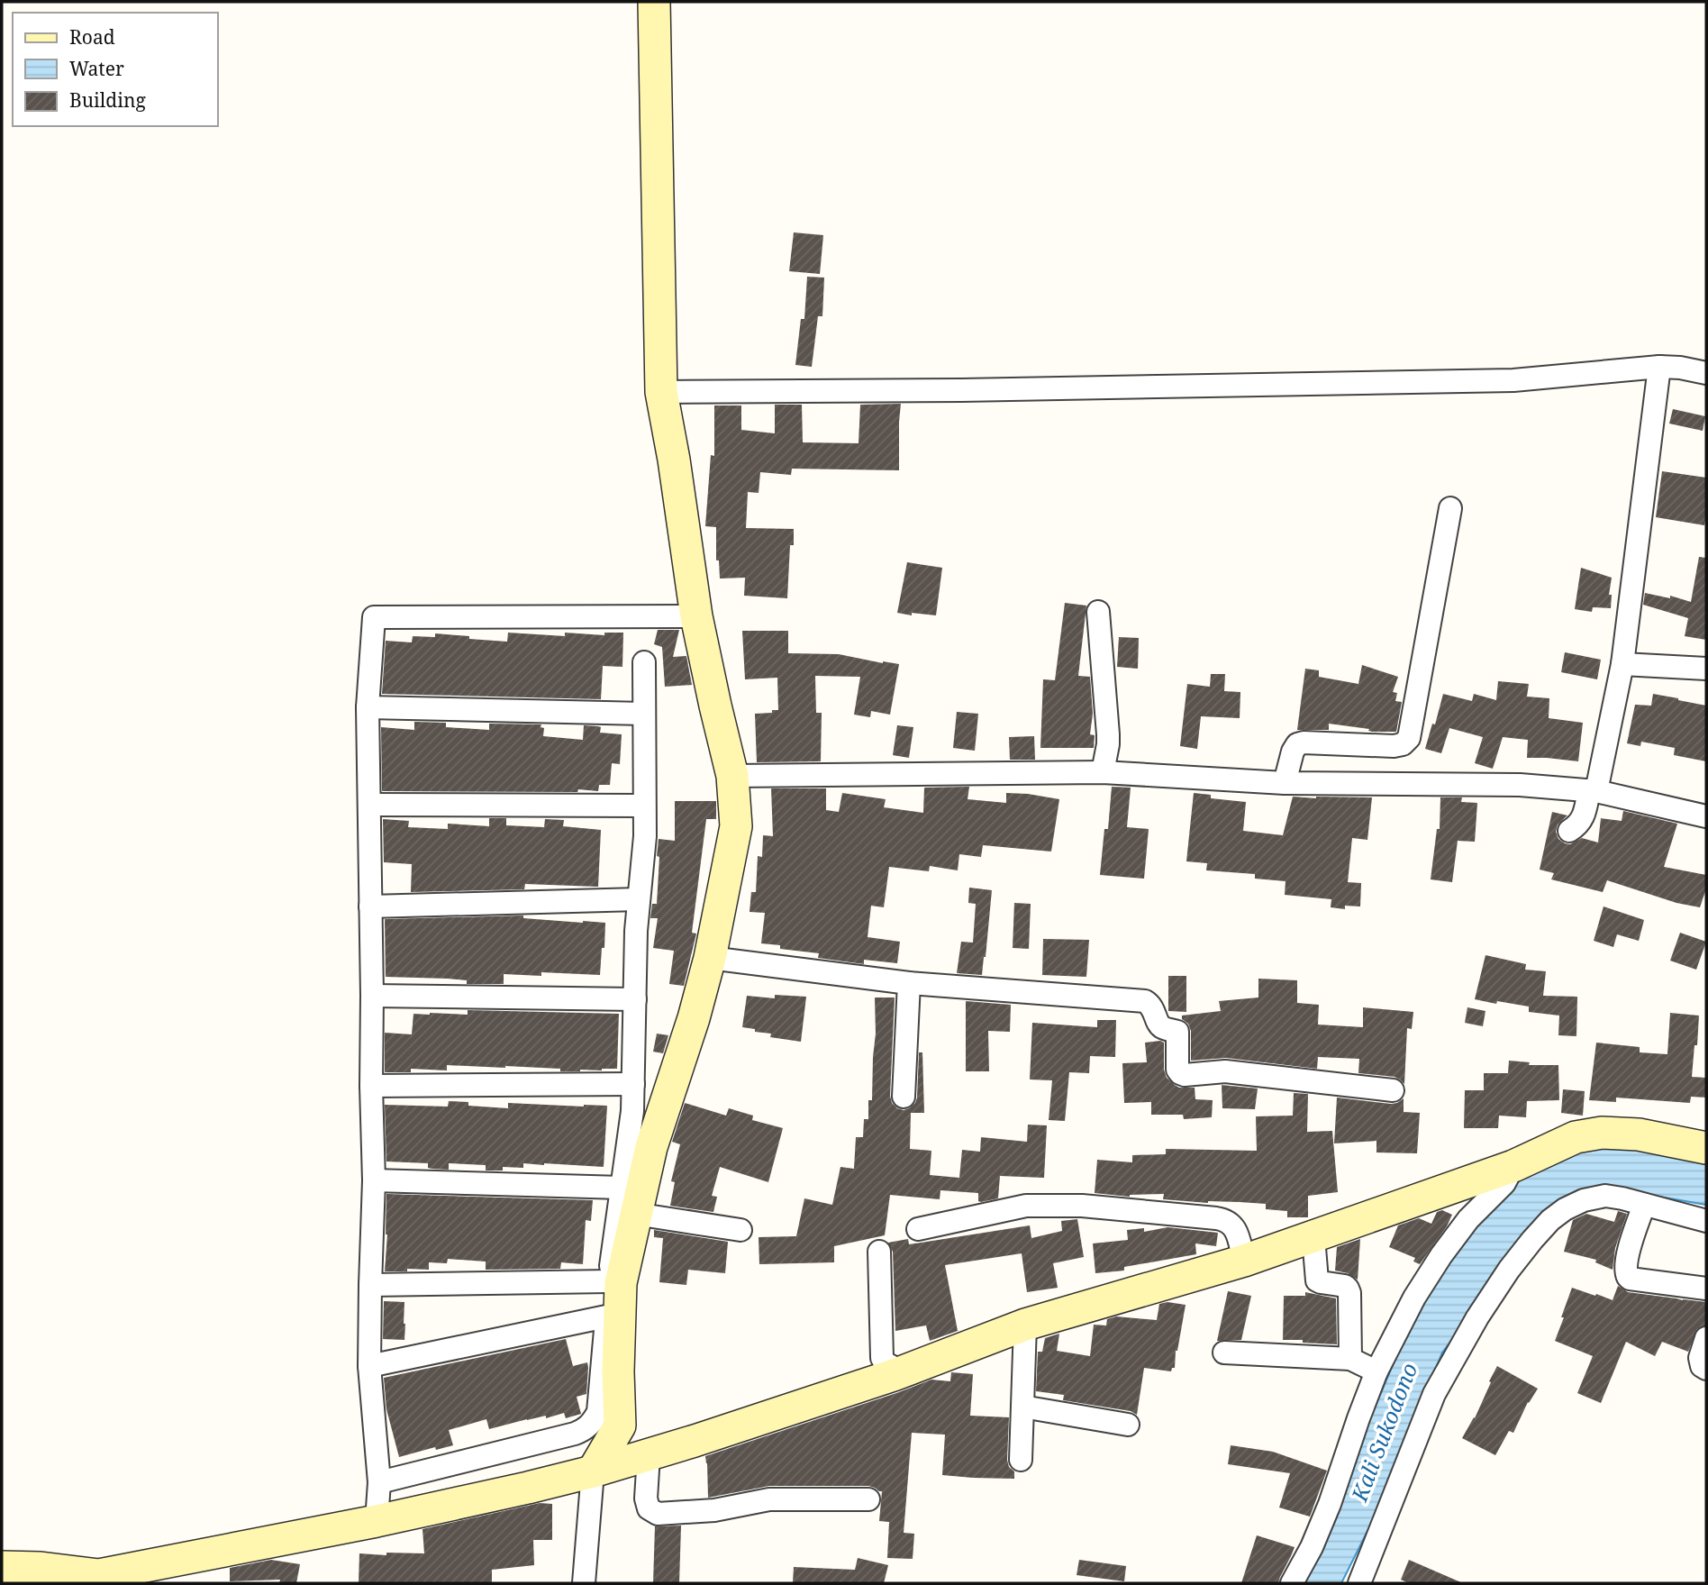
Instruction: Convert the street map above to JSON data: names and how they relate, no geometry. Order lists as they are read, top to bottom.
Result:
{
  "water": ["Kali Sukodono"],
  "legend": ["Road", "Water", "Building"]
}
